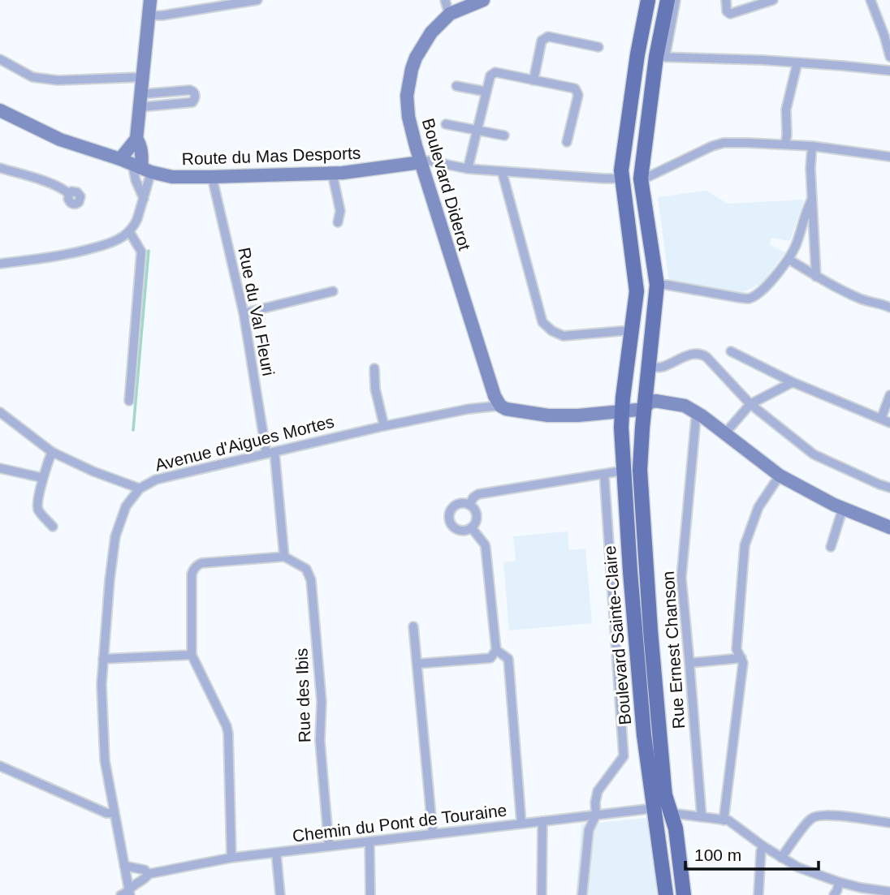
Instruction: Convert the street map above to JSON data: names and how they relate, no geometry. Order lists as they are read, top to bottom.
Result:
{
  "streets": {
    "main road": ["Route du Mas Desports", "Boulevard Diderot", "Boulevard Sainte-Claire"],
    "street": [
      "Rue du Val Fleuri",
      "Avenue d'Aigues Mortes",
      "Rue Ernest Chanson",
      "Rue des Ibis",
      "Chemin du Pont de Touraine"
    ]
  },
  "crossings": [
    ["Route du Mas Desports", "Boulevard Diderot"],
    ["Route du Mas Desports", "Rue du Val Fleuri"],
    ["Boulevard Diderot", "Avenue d'Aigues Mortes"],
    ["Rue du Val Fleuri", "Avenue d'Aigues Mortes"],
    ["Rue du Val Fleuri", "Rue des Ibis"],
    ["Avenue d'Aigues Mortes", "Chemin du Pont de Touraine"],
    ["Boulevard Sainte-Claire", "Chemin du Pont de Touraine"],
    ["Rue des Ibis", "Chemin du Pont de Touraine"]
  ],
  "scale_bar": "100 m"
}
